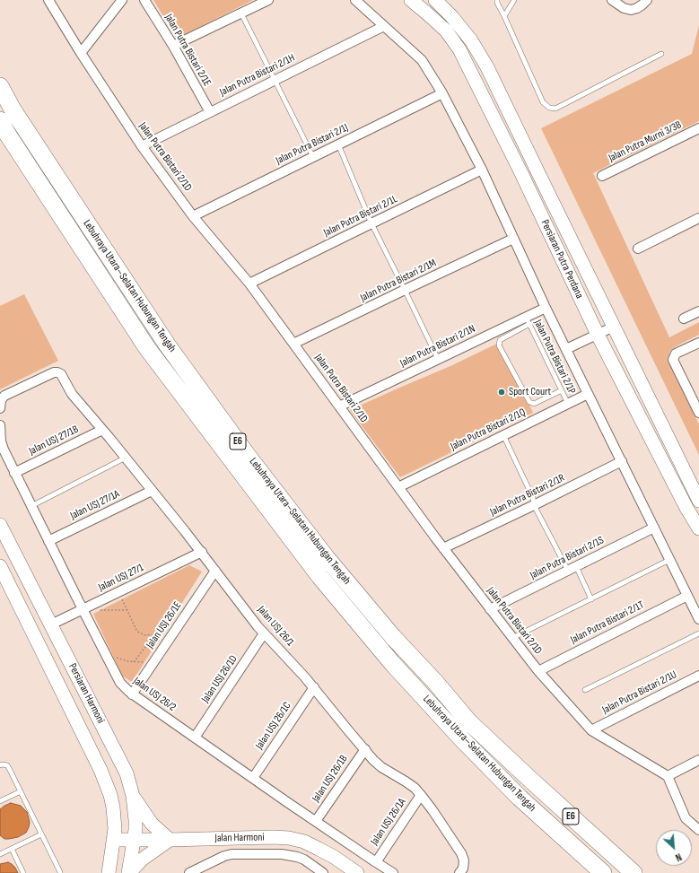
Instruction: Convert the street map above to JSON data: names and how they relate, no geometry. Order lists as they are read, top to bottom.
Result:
{
  "streets": {
    "highway": ["Lebuhraya Utara–Selatan Hubungan Tengah", "E6"],
    "main road": ["Persiaran Putra Perdana", "Persiaran Harmoni", "Jalan Harmoni"],
    "street": [
      "Jalan Putra Bistari 2/1E",
      "Jalan Putra Bistari 2/1H",
      "Jalan Putra Murni 3/3B",
      "Jalan Putra Bistari 2/1J",
      "Jalan Putra Bistari 2/1D",
      "Jalan Putra Bistari 2/1L",
      "Jalan Putra Bistari 2/1M",
      "Jalan Putra Bistari 2/1N",
      "Jalan Putra Bistari 2/1Q",
      "Jalan USJ 27/1B",
      "Jalan Putra Bistari 2/1R",
      "Jalan USJ 27/1A",
      "Jalan Putra Bistari 2/1S",
      "Jalan USJ 27/1",
      "Jalan Putra Bistari 2/1T",
      "Jalan USJ 26/1E",
      "Jalan USJ 26/1",
      "Jalan USJ 26/1D",
      "Jalan Putra Bistari 2/1U",
      "Jalan USJ 26/2",
      "Jalan USJ 26/1C",
      "Jalan USJ 26/1B",
      "Jalan USJ 26/1A"
    ],
    "lane": ["Jalan Putra Bistari 2/1P"]
  },
  "crossings": [
    ["Jalan Putra Bistari 2/1E", "Jalan Putra Bistari 2/1H"],
    ["Jalan Putra Bistari 2/1H", "Jalan Putra Bistari 2/1D"],
    ["Jalan Putra Bistari 2/1J", "Jalan Putra Bistari 2/1D"],
    ["Jalan Putra Bistari 2/1D", "Jalan Putra Bistari 2/1L"],
    ["Jalan Putra Bistari 2/1D", "Jalan Putra Bistari 2/1M"],
    ["Jalan Putra Bistari 2/1D", "Jalan Putra Bistari 2/1N"],
    ["Jalan Putra Bistari 2/1D", "Jalan Putra Bistari 2/1Q"],
    ["Jalan Putra Bistari 2/1D", "Jalan Putra Bistari 2/1R"],
    ["Jalan Putra Bistari 2/1D", "Jalan Putra Bistari 2/1S"],
    ["Jalan Putra Bistari 2/1D", "Jalan Putra Bistari 2/1T"],
    ["Jalan Putra Bistari 2/1D", "Jalan Putra Bistari 2/1U"],
    ["Jalan Putra Bistari 2/1N", "Jalan Putra Bistari 2/1P"],
    ["Jalan Putra Bistari 2/1P", "Jalan Putra Bistari 2/1Q"],
    ["Jalan USJ 27/1B", "Jalan USJ 26/1"],
    ["Jalan USJ 27/1B", "Jalan USJ 26/2"],
    ["Jalan USJ 27/1A", "Jalan USJ 26/1"],
    ["Jalan USJ 27/1A", "Jalan USJ 26/2"],
    ["Jalan USJ 27/1", "Jalan USJ 26/1"],
    ["Jalan USJ 27/1", "Persiaran Harmoni"],
    ["Jalan USJ 27/1", "Jalan USJ 26/2"],
    ["Jalan USJ 26/1E", "Jalan USJ 26/1"],
    ["Jalan USJ 26/1E", "Jalan USJ 26/2"],
    ["Jalan USJ 26/1", "Jalan USJ 26/1D"],
    ["Jalan USJ 26/1", "Jalan USJ 26/1C"],
    ["Jalan USJ 26/1", "Jalan USJ 26/1B"],
    ["Jalan USJ 26/1", "Jalan USJ 26/1A"],
    ["Jalan USJ 26/1D", "Jalan USJ 26/2"],
    ["Persiaran Harmoni", "Jalan Harmoni"],
    ["Jalan USJ 26/2", "Jalan USJ 26/1C"],
    ["Jalan USJ 26/2", "Jalan USJ 26/1B"],
    ["Jalan USJ 26/2", "Jalan USJ 26/1A"]
  ],
  "places": ["Sport Court"],
  "north": "bottom right"
}
